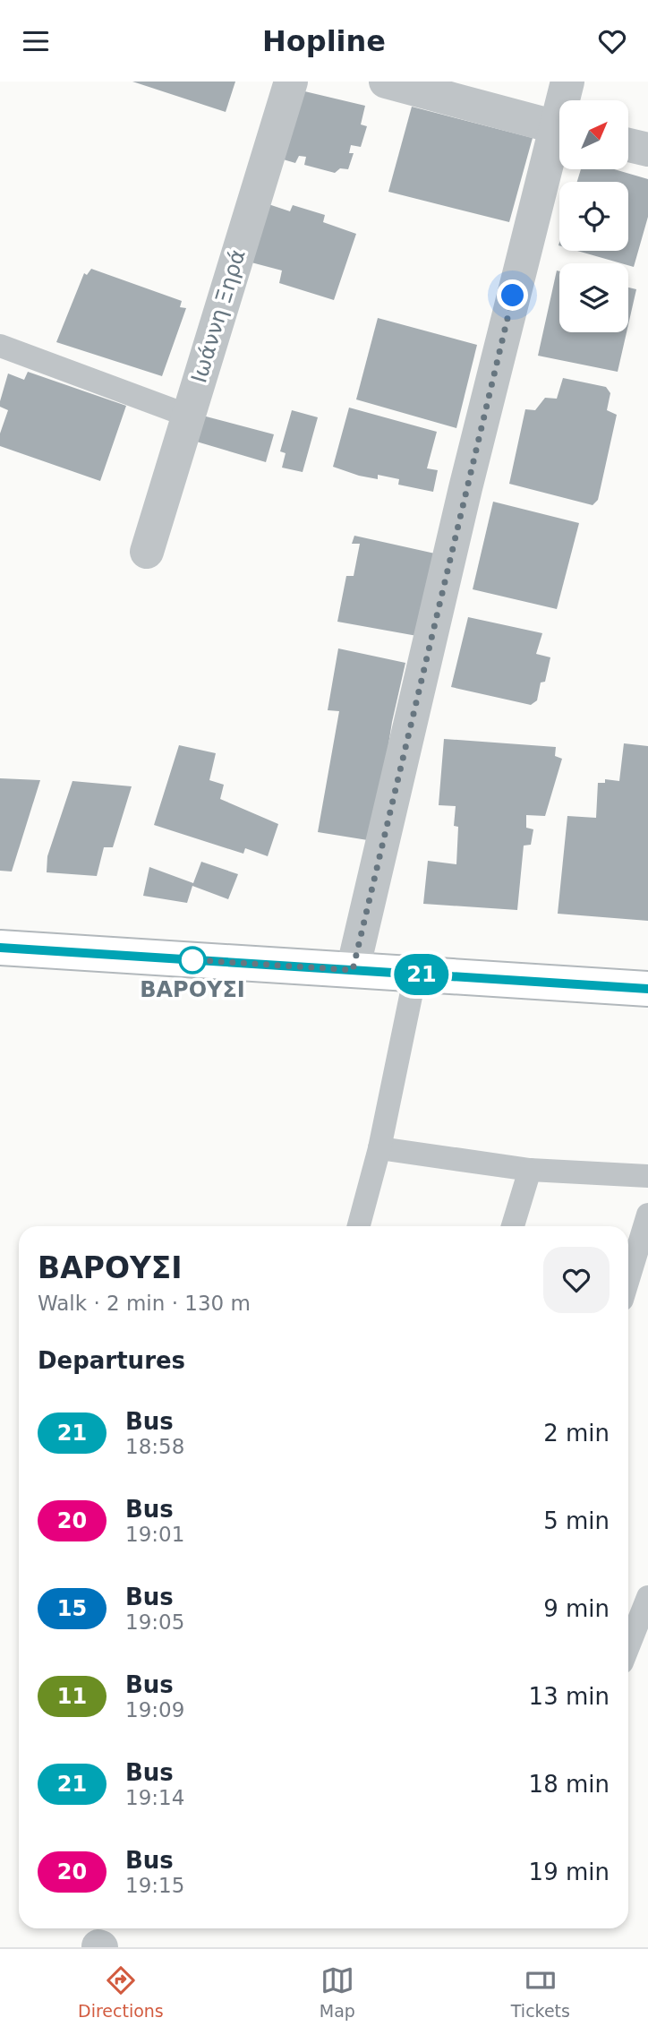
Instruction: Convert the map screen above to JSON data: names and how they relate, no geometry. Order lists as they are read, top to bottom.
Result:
{
  "streets": {
    "street": ["Ιωάννη Ξηρά"]
  },
  "places": ["ΒΑΡΟΥΣΙ"],
  "lines": ["bus line 21"],
  "north": "top right",
  "page": {
    "header": "Hopline",
    "on_map": "21",
    "heading": [
      ["ΒΑΡΟΥΣΙ", "Walk · 2 min · 130 m"],
      "Departures"
    ],
    "list": [
      {
        "mark": "21",
        "name": "Bus",
        "note": "18:58",
        "value": "2 min"
      },
      {
        "mark": "20",
        "name": "Bus",
        "note": "19:01",
        "value": "5 min"
      },
      {
        "mark": "15",
        "name": "Bus",
        "note": "19:05",
        "value": "9 min"
      },
      {
        "mark": "11",
        "name": "Bus",
        "note": "19:09",
        "value": "13 min"
      },
      {
        "mark": "21",
        "name": "Bus",
        "note": "19:14",
        "value": "18 min"
      },
      {
        "mark": "20",
        "name": "Bus",
        "note": "19:15",
        "value": "19 min"
      }
    ],
    "tabs": ["Directions", "Map", "Tickets"]
  }
}
